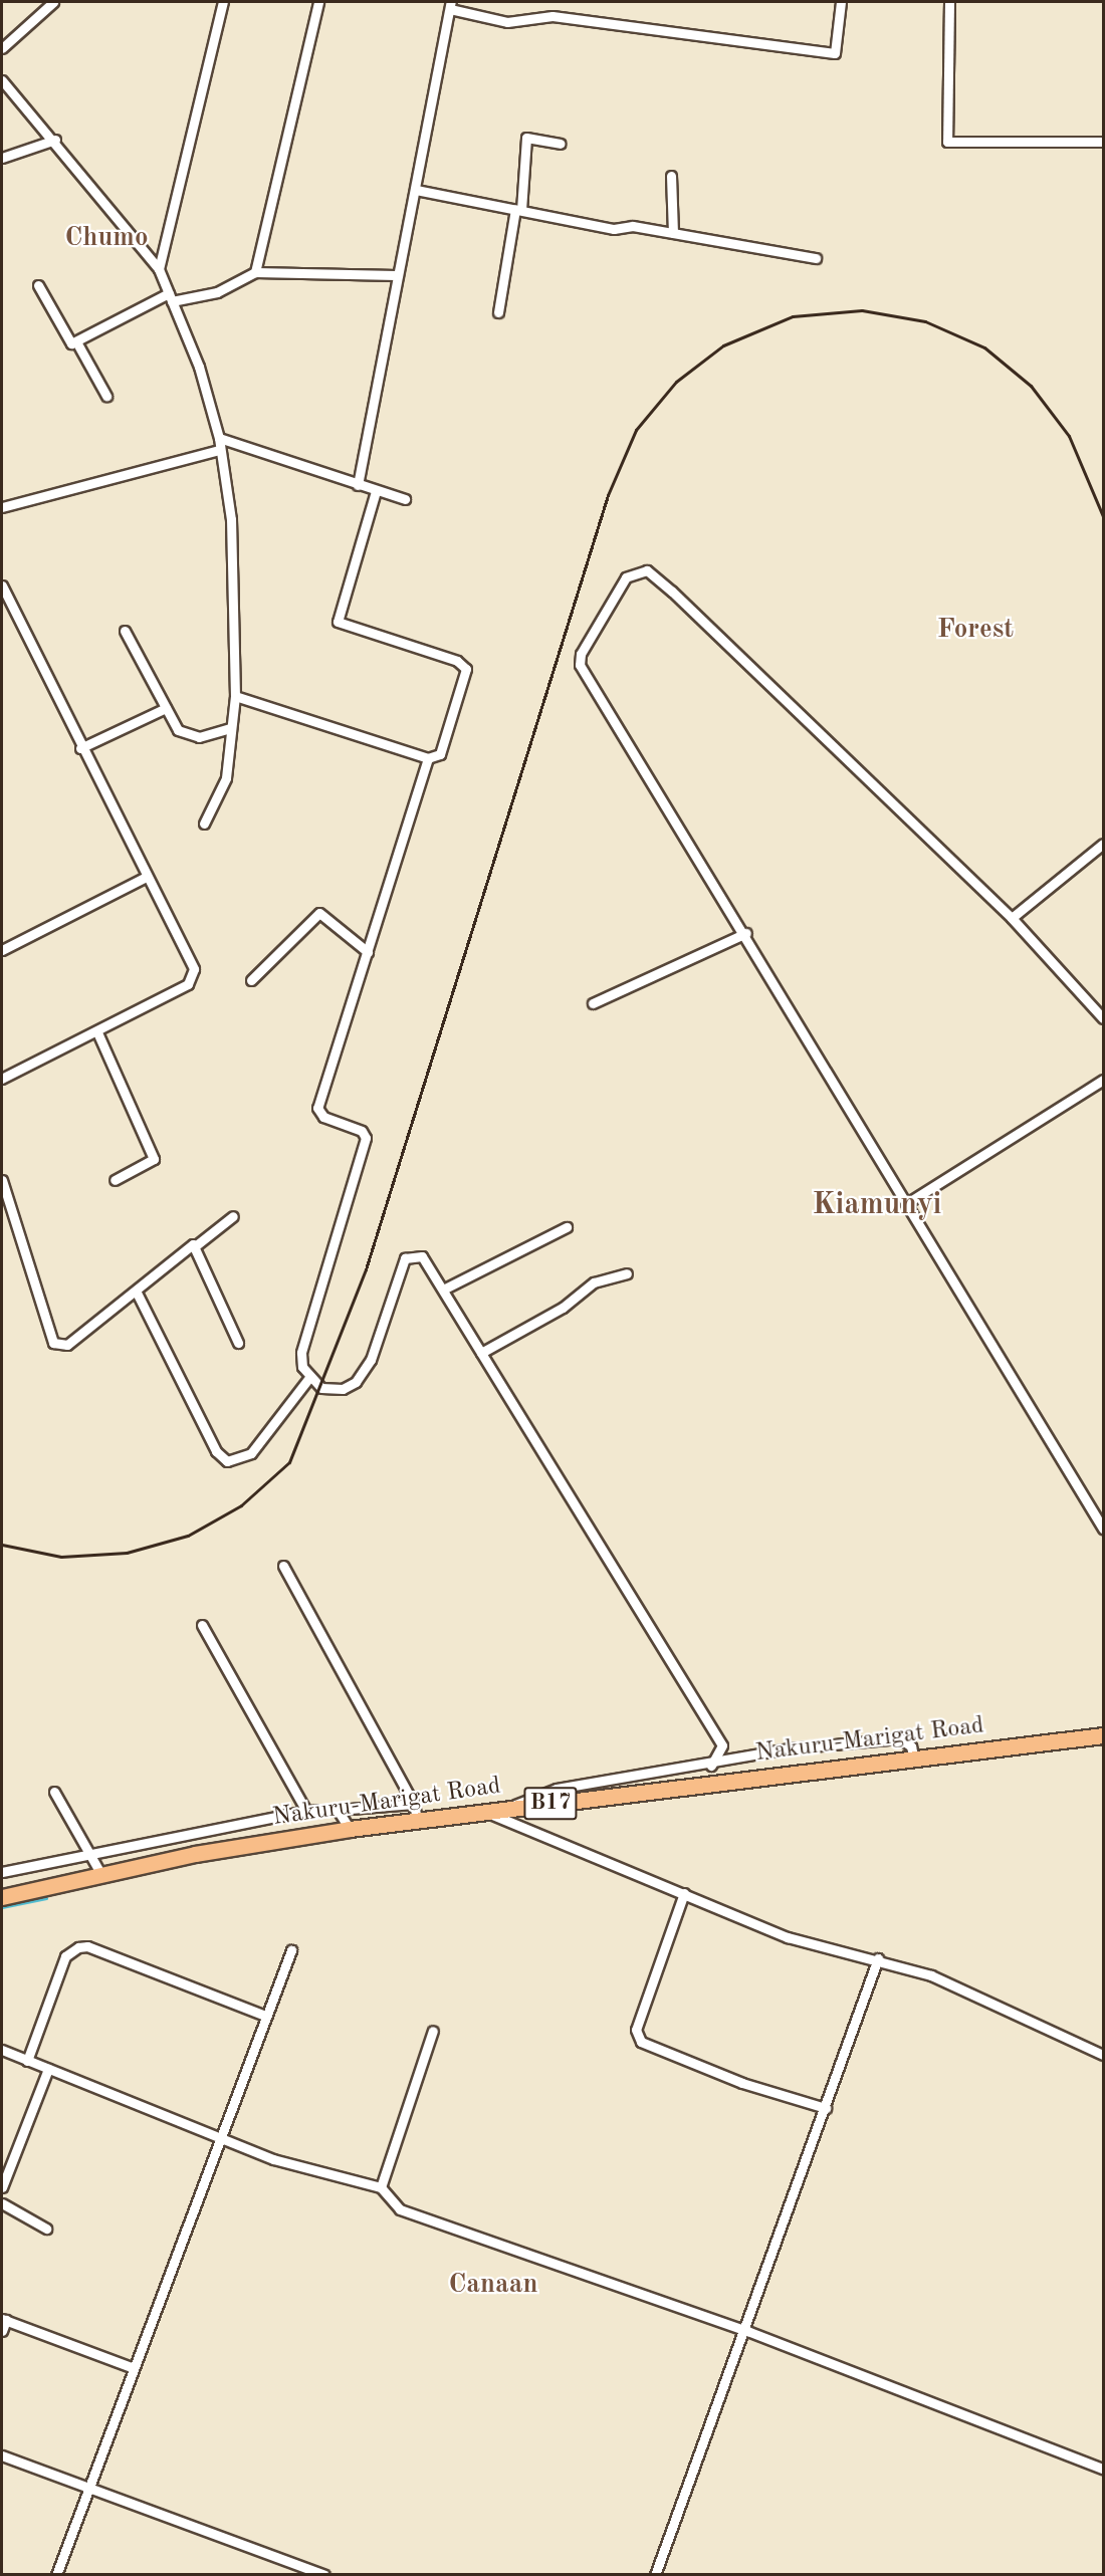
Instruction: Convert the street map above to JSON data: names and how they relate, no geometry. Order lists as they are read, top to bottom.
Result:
{
  "streets": {
    "main road": ["Nakuru-Marigat Road", "B17"]
  },
  "districts": [
    "Chumo",
    "Forest",
    "Kiamunyi",
    "Canaan"
  ]
}
